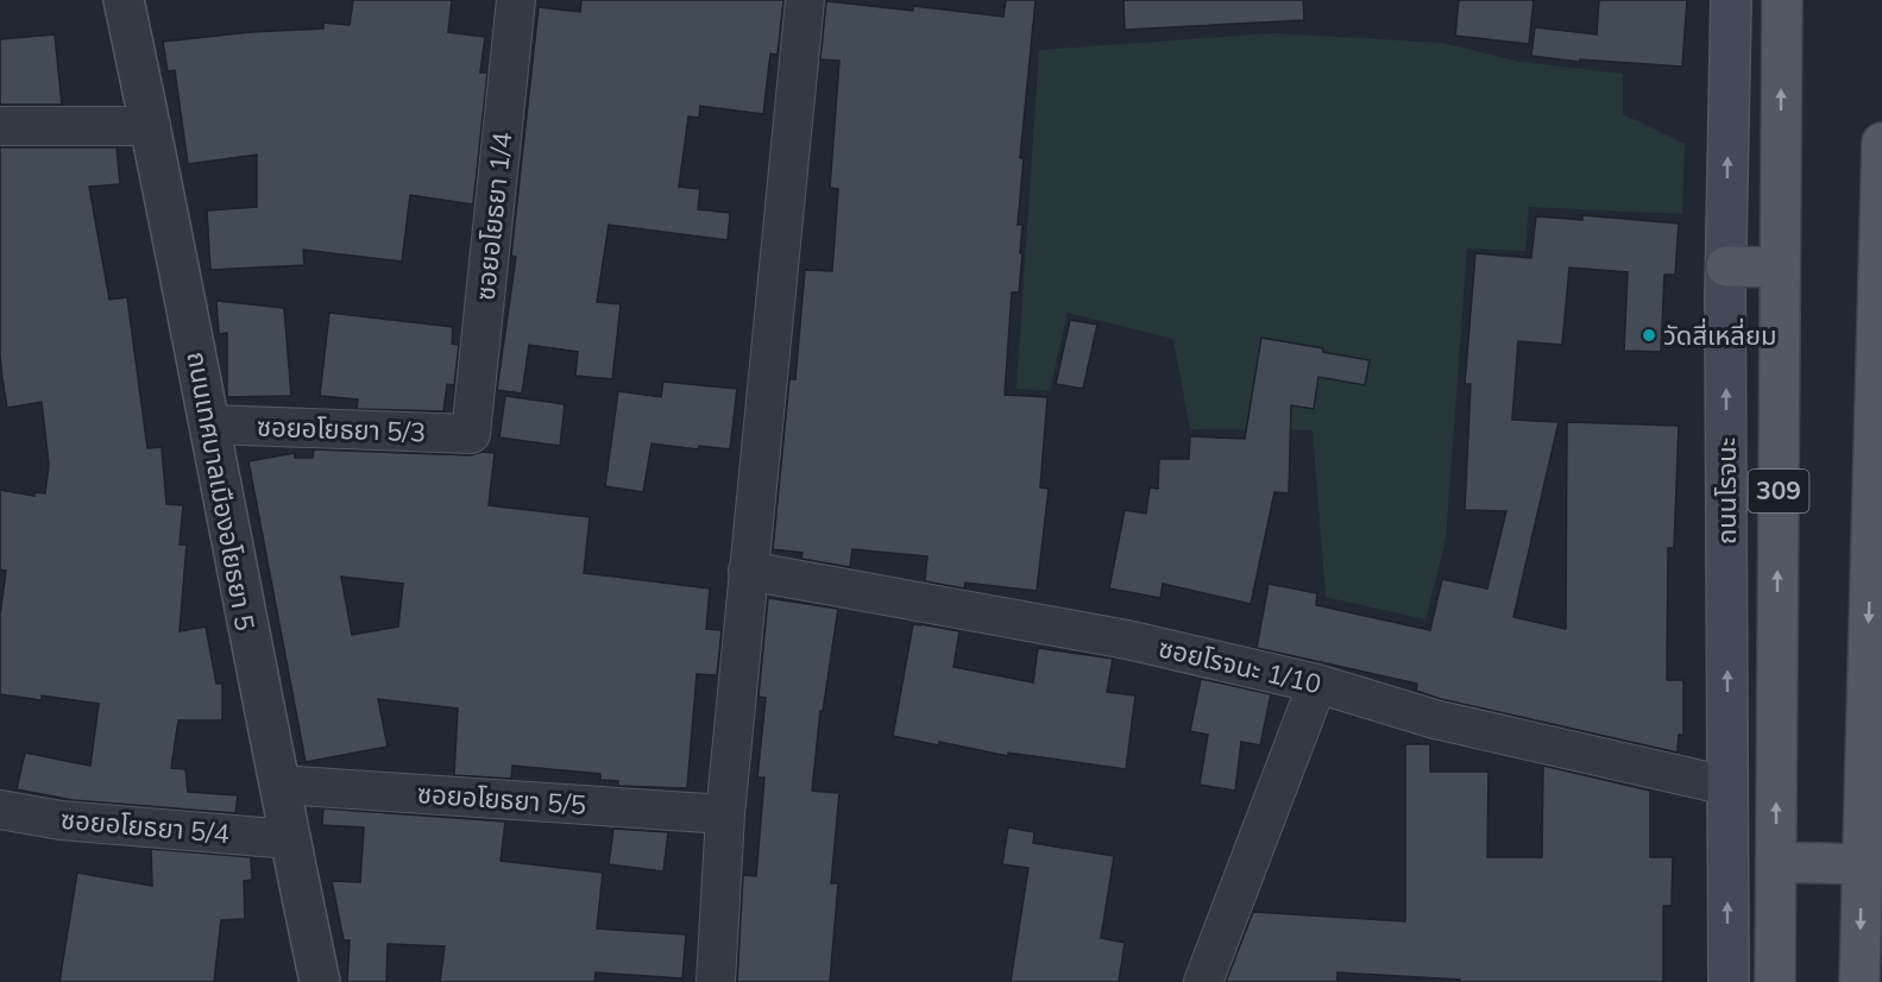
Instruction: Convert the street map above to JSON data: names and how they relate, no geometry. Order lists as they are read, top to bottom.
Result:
{
  "streets": {
    "main road": ["ถนนโรจนะ", "309"],
    "street": [
      "ซอยอโยธยา 1/4",
      "ซอยอโยธยา 5/3",
      "ถนนเทศบาลเมืองอโยธยา 5",
      "ซอยโรจนะ 1/10",
      "ซอยอโยธยา 5/5",
      "ซอยอโยธยา 5/4"
    ]
  },
  "crossings": [
    ["ซอยอโยธยา 1/4", "ซอยอโยธยา 5/3"],
    ["ซอยอโยธยา 5/3", "ถนนเทศบาลเมืองอโยธยา 5"],
    ["ถนนเทศบาลเมืองอโยธยา 5", "ซอยอโยธยา 5/5"],
    ["ถนนเทศบาลเมืองอโยธยา 5", "ซอยอโยธยา 5/4"],
    ["ถนนโรจนะ", "ซอยโรจนะ 1/10"]
  ],
  "places": ["วัดสี่เหลี่ยม"]
}
